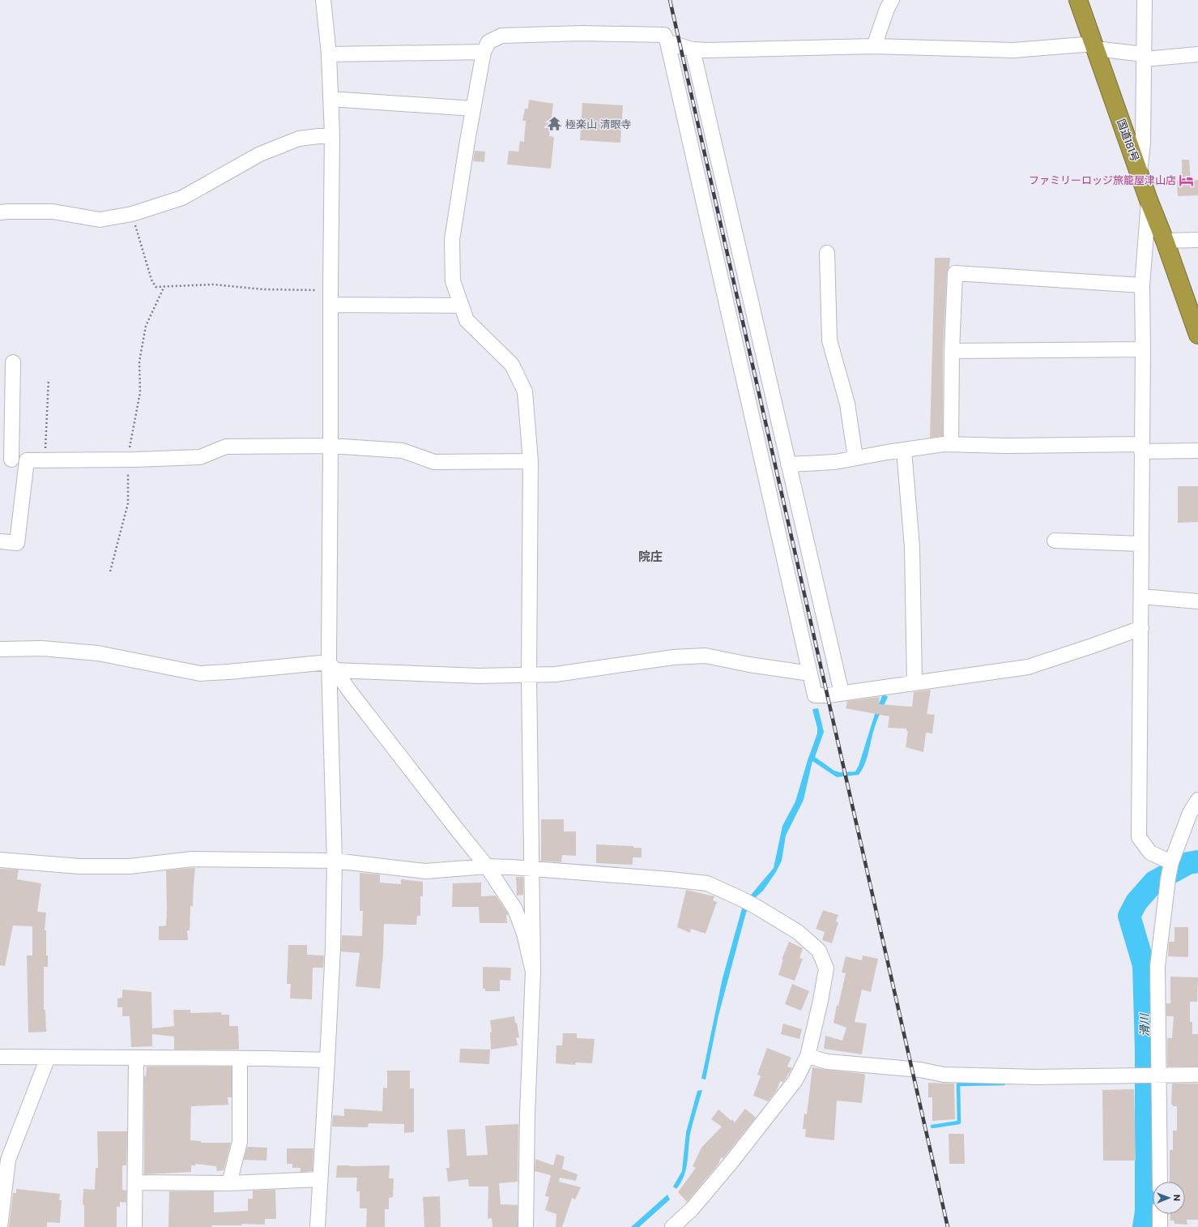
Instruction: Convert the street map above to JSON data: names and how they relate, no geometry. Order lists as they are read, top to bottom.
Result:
{
  "streets": {
    "highway": ["国道181号"]
  },
  "districts": ["院庄"],
  "water": ["滑川"],
  "places": {
    "temple": ["極楽山 清眼寺"],
    "hotel": ["ファミリーロッジ旅籠屋津山店"]
  },
  "north": "right"
}
